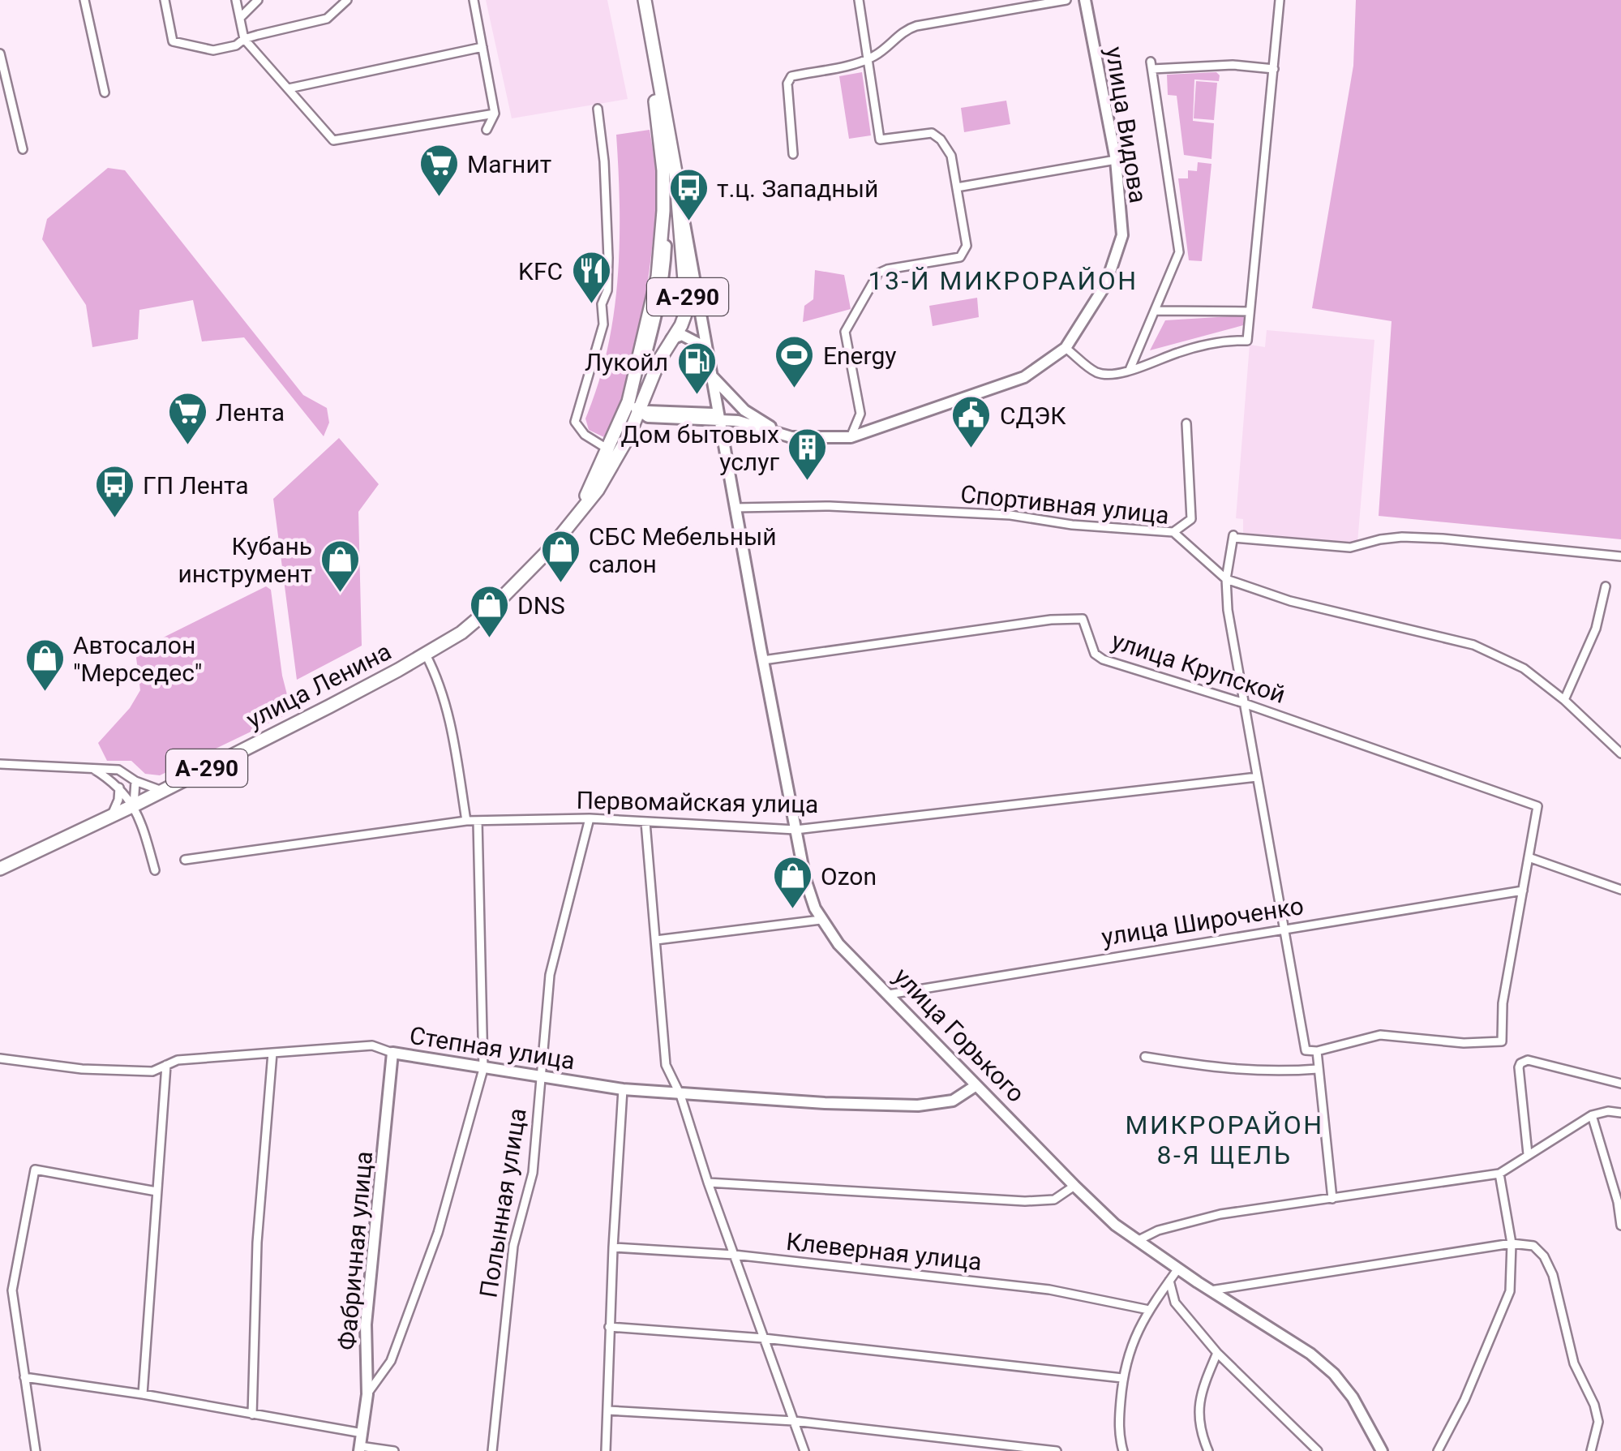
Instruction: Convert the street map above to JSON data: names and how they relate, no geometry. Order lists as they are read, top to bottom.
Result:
{
  "streets": {
    "highway": ["А-290", "улица Ленина"],
    "main road": [
      "улица Видова",
      "улица Горького",
      "Степная улица",
      "Фабричная улица"
    ],
    "street": [
      "Спортивная улица",
      "улица Крупской",
      "Первомайская улица",
      "улица Широченко",
      "Полынная улица",
      "Клеверная улица"
    ]
  },
  "crossings": [
    ["улица Видова", "улица Горького"],
    ["А-290", "улица Ленина"],
    ["Спортивная улица", "улица Горького"],
    ["улица Крупской", "улица Горького"],
    ["Первомайская улица", "улица Горького"],
    ["Первомайская улица", "Полынная улица"],
    ["улица Широченко", "улица Горького"],
    ["улица Горького", "Степная улица"],
    ["Степная улица", "Полынная улица"],
    ["Степная улица", "Фабричная улица"]
  ],
  "districts": ["13-Й МИКРОРАЙОН", "МИКРОРАЙОН 8-Я ЩЕЛЬ"],
  "places": {
    "supermarket": ["Магнит", "Лента"],
    "bus stop": ["т.ц. Западный", "ГП Лента"],
    "restaurant": ["KFC"],
    "sports": ["Energy"],
    "fuel station": ["Лукойл"],
    "public building": ["СДЭК"],
    "building": ["Дом бытовых услуг"],
    "shop": [
      "СБС Мебельный салон",
      "Кубань инструмент",
      "DNS",
      "Автосалон \"Мерседес\"",
      "Ozon"
    ]
  }
}
